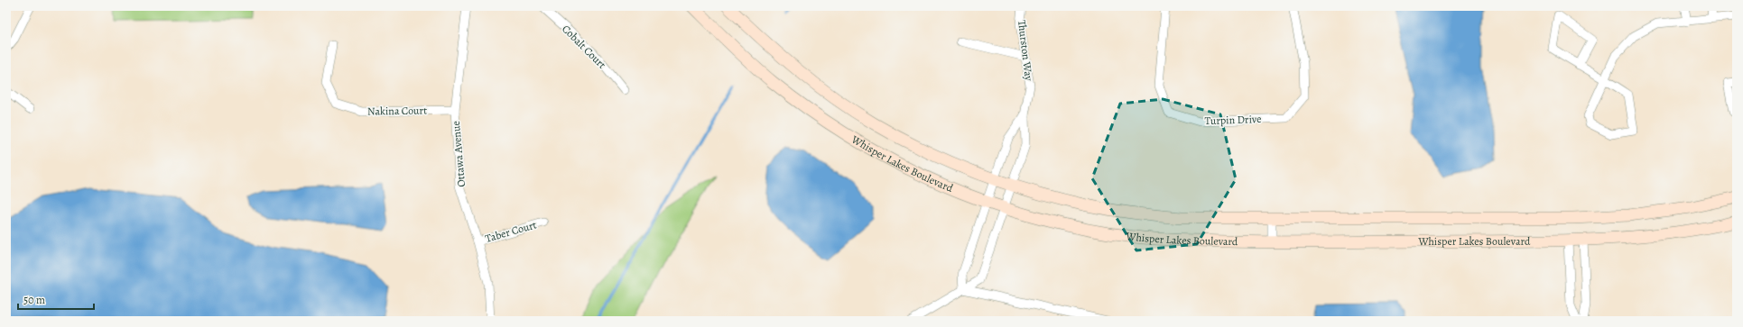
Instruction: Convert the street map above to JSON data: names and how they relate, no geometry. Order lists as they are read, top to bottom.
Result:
{
  "streets": {
    "street": [
      "Cobalt Court",
      "Thurston Way",
      "Nakina Court",
      "Turpin Drive",
      "Ottawa Avenue",
      "Whisper Lakes Boulevard",
      "Taber Court"
    ]
  },
  "crossings": [
    ["Thurston Way", "Whisper Lakes Boulevard"],
    ["Nakina Court", "Ottawa Avenue"],
    ["Ottawa Avenue", "Taber Court"]
  ],
  "scale_bar": "50 m"
}
